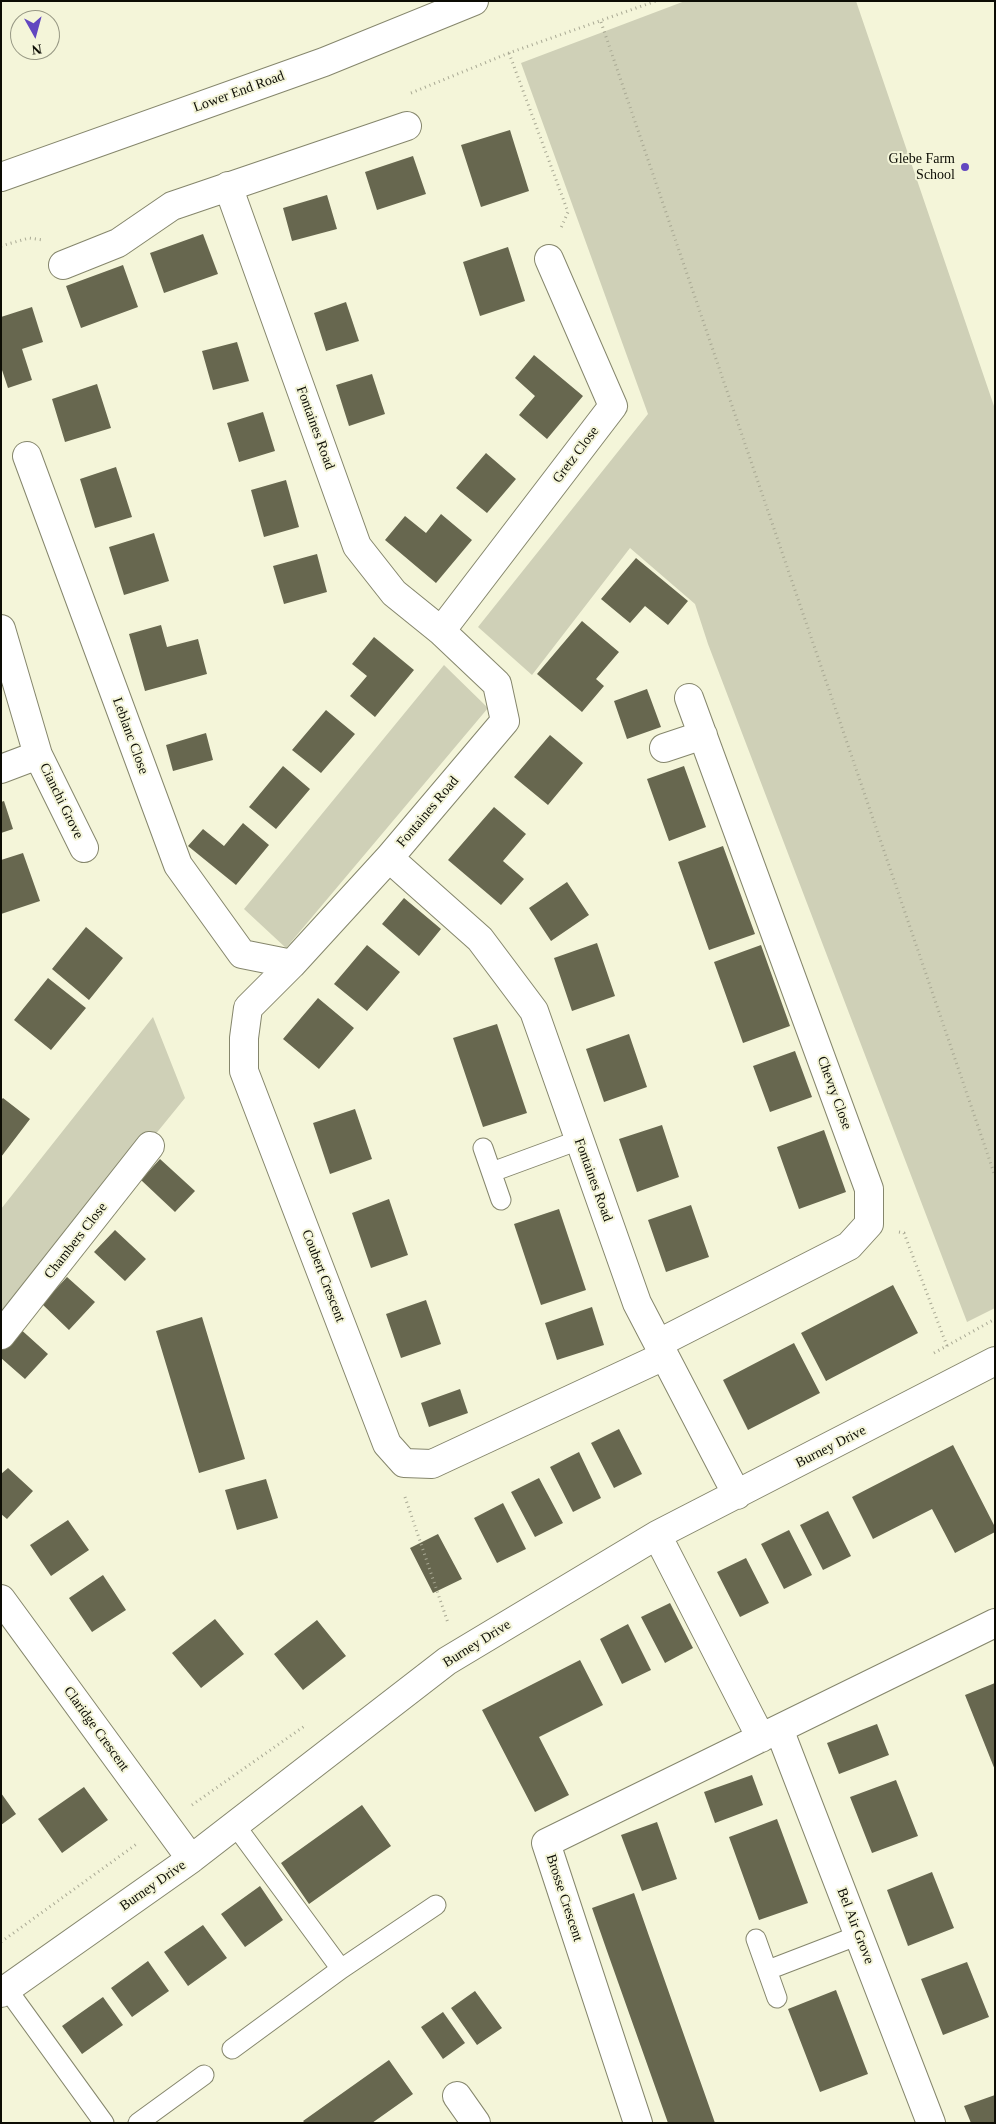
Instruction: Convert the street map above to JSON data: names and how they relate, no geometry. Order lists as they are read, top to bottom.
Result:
{
  "streets": {
    "street": [
      "Lower End Road",
      "Fontaines Road",
      "Gretz Close",
      "Leblanc Close",
      "Cianchi Grove",
      "Chevry Close",
      "Chambers Close",
      "Coubert Crescent",
      "Burney Drive",
      "Claridge Crescent",
      "Brosse Crescent",
      "Bel Air Grove"
    ]
  },
  "crossings": [
    ["Fontaines Road", "Gretz Close"],
    ["Fontaines Road", "Coubert Crescent"],
    ["Fontaines Road", "Burney Drive"],
    ["Leblanc Close", "Coubert Crescent"],
    ["Burney Drive", "Claridge Crescent"],
    ["Burney Drive", "Bel Air Grove"],
    ["Brosse Crescent", "Bel Air Grove"]
  ],
  "places": ["Glebe Farm School"],
  "north": "bottom"
}
